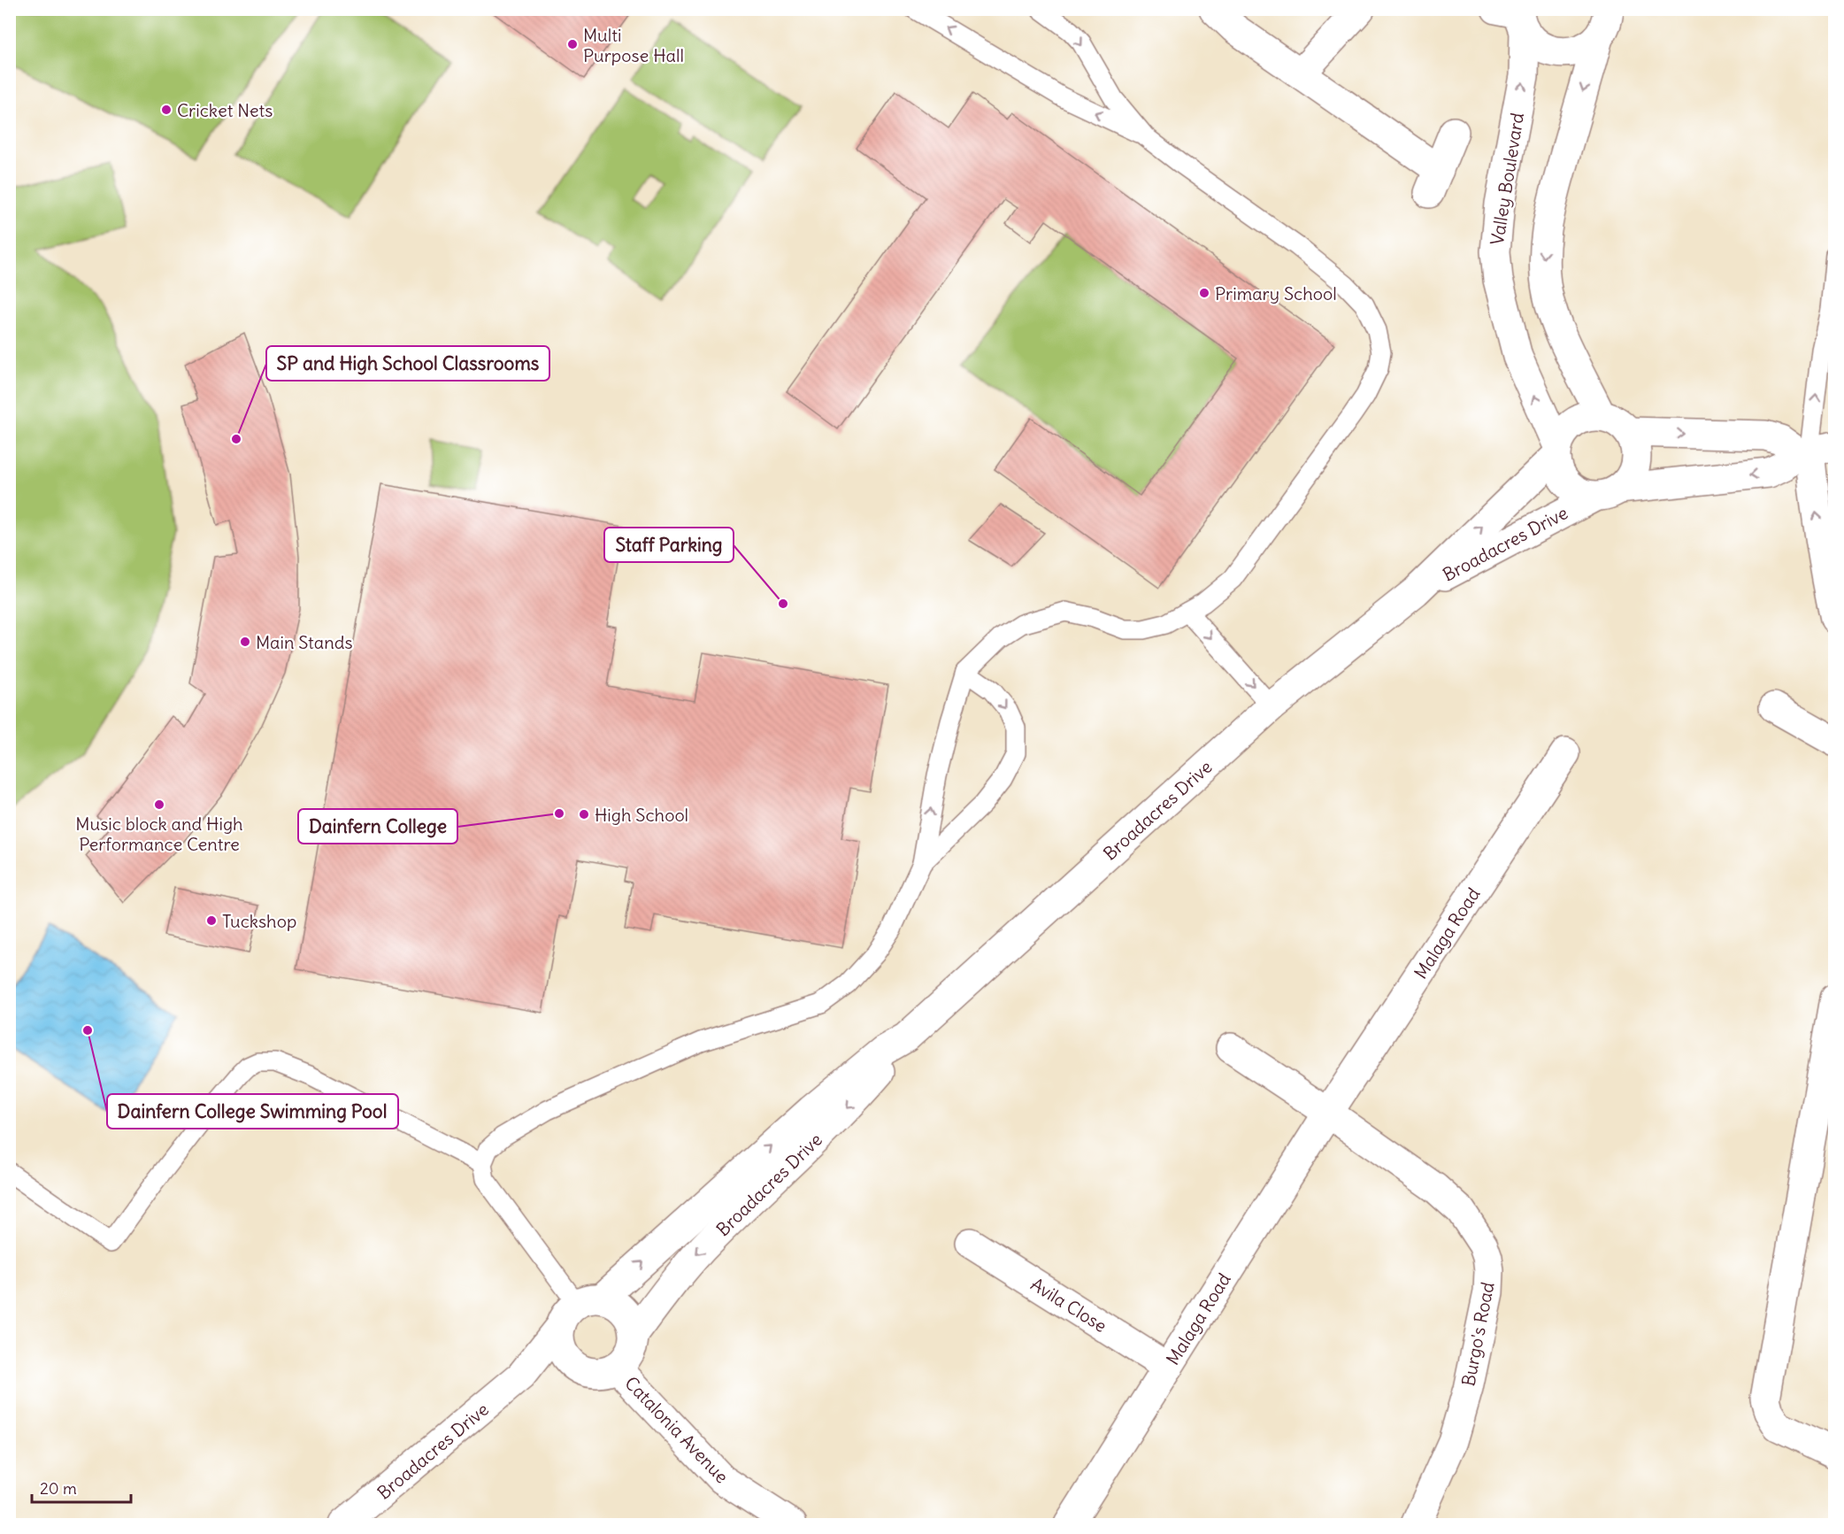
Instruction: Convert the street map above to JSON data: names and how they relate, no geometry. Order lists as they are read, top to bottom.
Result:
{
  "streets": {
    "street": [
      "Valley Boulevard",
      "Broadacres Drive",
      "Malaga Road",
      "Avila Close",
      "Burgo's Road",
      "Catalonia Avenue"
    ]
  },
  "crossings": [
    ["Valley Boulevard", "Broadacres Drive"],
    ["Broadacres Drive", "Catalonia Avenue"],
    ["Malaga Road", "Avila Close"],
    ["Malaga Road", "Burgo's Road"]
  ],
  "places": [
    "Multi Purpose Hall",
    "Cricket Nets",
    "Primary School",
    "SP and High School Classrooms",
    "Staff Parking",
    "Main Stands",
    "Music block and High Performance Centre",
    "Dainfern College",
    "High School",
    "Tuckshop",
    "Dainfern College Swimming Pool"
  ],
  "scale_bar": "20 m"
}
